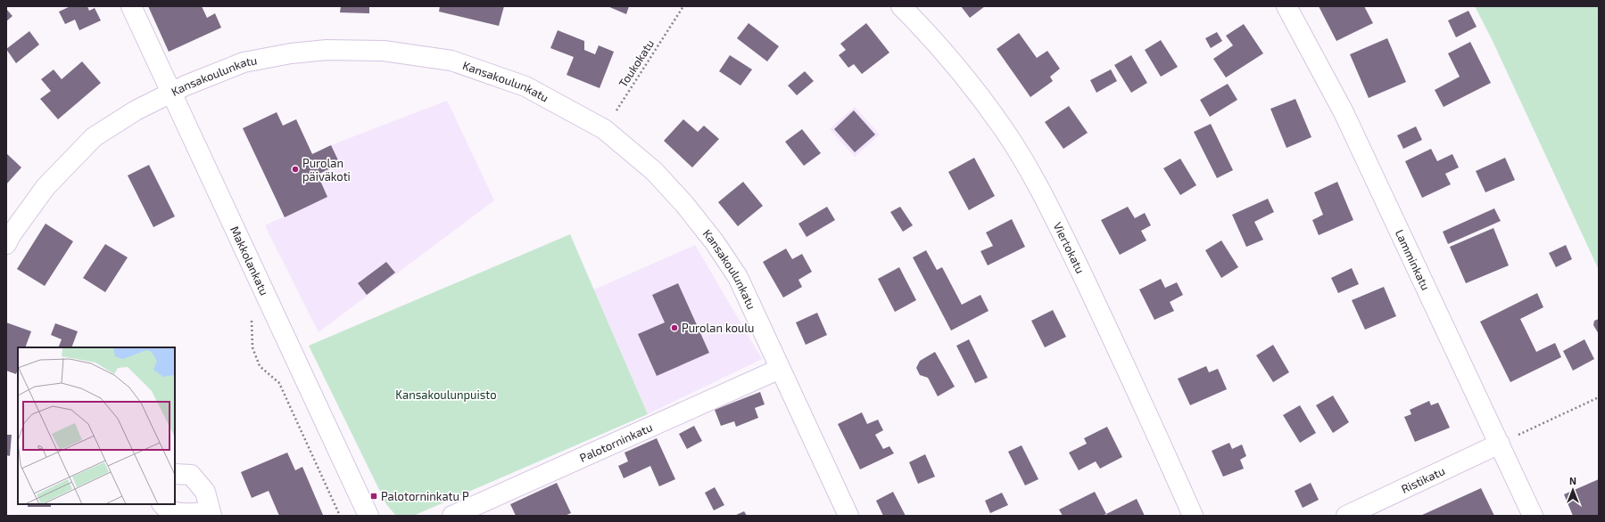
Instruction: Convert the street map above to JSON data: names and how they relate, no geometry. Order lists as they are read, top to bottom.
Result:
{
  "streets": {
    "street": [
      "Kansakoulunkatu",
      "Viertokatu",
      "Lamminkatu",
      "Makkolankatu",
      "Palotorninkatu",
      "Ristikatu"
    ],
    "path": ["Toukokatu"]
  },
  "crossings": [
    ["Toukokatu", "Kansakoulunkatu"],
    ["Kansakoulunkatu", "Makkolankatu"],
    ["Kansakoulunkatu", "Palotorninkatu"],
    ["Lamminkatu", "Ristikatu"]
  ],
  "parks": ["Kansakoulunpuisto"],
  "places": {
    "other": ["Purolan päiväkoti", "Purolan koulu"],
    "transit": ["Palotorninkatu P"]
  },
  "north": "top"
}
